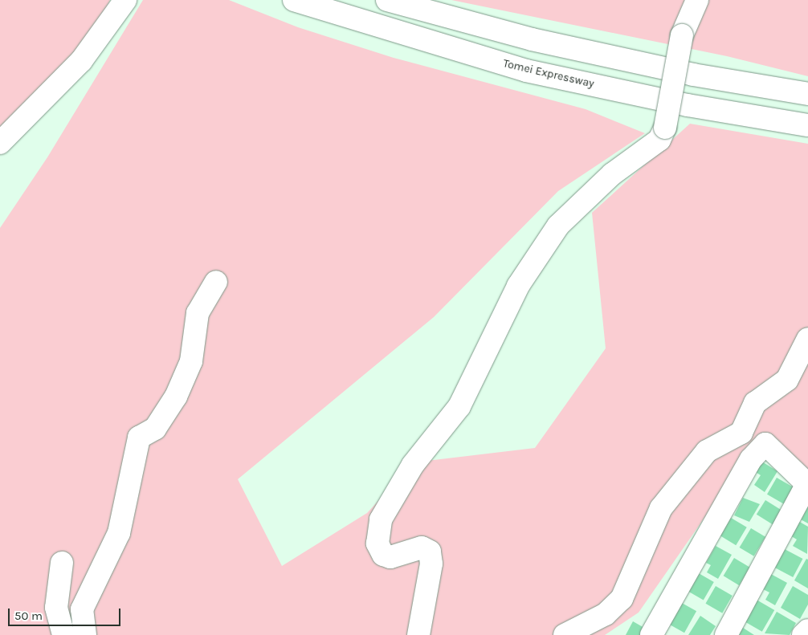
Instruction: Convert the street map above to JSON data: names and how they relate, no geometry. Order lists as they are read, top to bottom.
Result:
{
  "streets": {
    "main road": ["Tomei Expressway"]
  },
  "scale_bar": "50 m"
}
